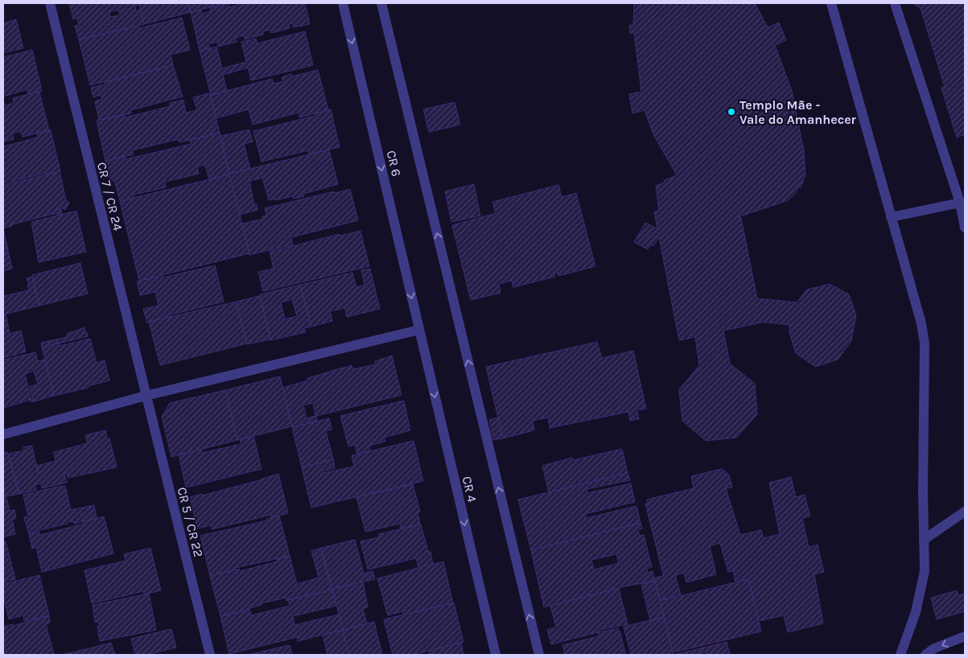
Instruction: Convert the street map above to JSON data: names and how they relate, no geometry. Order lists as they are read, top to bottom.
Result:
{
  "streets": {
    "street": [
      "CR 6",
      "CR 7 / CR 24",
      "CR 4",
      "CR 5 / CR 22"
    ]
  },
  "crossings": [
    ["CR 6", "CR 4"],
    ["CR 7 / CR 24", "CR 5 / CR 22"]
  ],
  "places": ["Templo Mãe - Vale do Amanhecer"]
}
